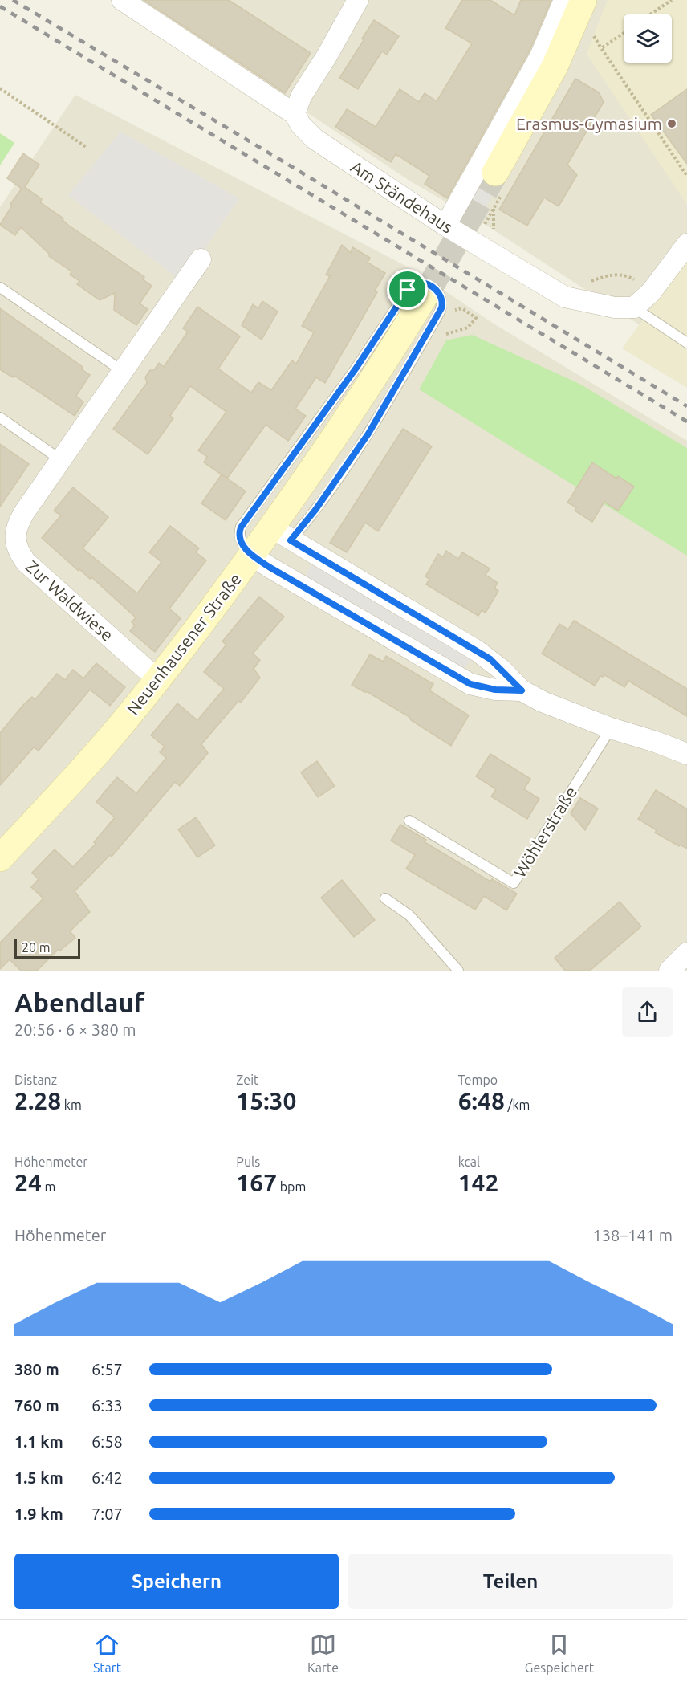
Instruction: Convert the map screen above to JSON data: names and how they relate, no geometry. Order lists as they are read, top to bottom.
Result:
{
  "streets": {
    "main road": ["Neuenhausener Straße"],
    "street": ["Am Ständehaus", "Zur Waldwiese"],
    "lane": ["Wöhlerstraße"]
  },
  "crossings": [
    ["Zur Waldwiese", "Neuenhausener Straße"]
  ],
  "places": ["Erasmus-Gymasium"],
  "scale_bar": "20 m",
  "page": {
    "scale": "20 m",
    "heading": ["Abendlauf", "20:56 · 6 × 380 m"],
    "stats": [
      ["Distanz", "2.28 km"],
      ["Zeit", "15:30"],
      ["Tempo", "6:48 /km"],
      ["Höhenmeter", "24 m"],
      ["Puls", "167 bpm"],
      ["kcal", "142"]
    ],
    "chart": ["Höhenmeter", "138–141 m"],
    "list": [
      {
        "name": "380 m",
        "note": "6:57"
      },
      {
        "name": "760 m",
        "note": "6:33"
      },
      {
        "name": "1.1 km",
        "note": "6:58"
      },
      {
        "name": "1.5 km",
        "note": "6:42"
      },
      {
        "name": "1.9 km",
        "note": "7:07"
      }
    ],
    "buttons": ["Speichern", "Teilen"],
    "tabs": ["Start", "Karte", "Gespeichert"]
  }
}
